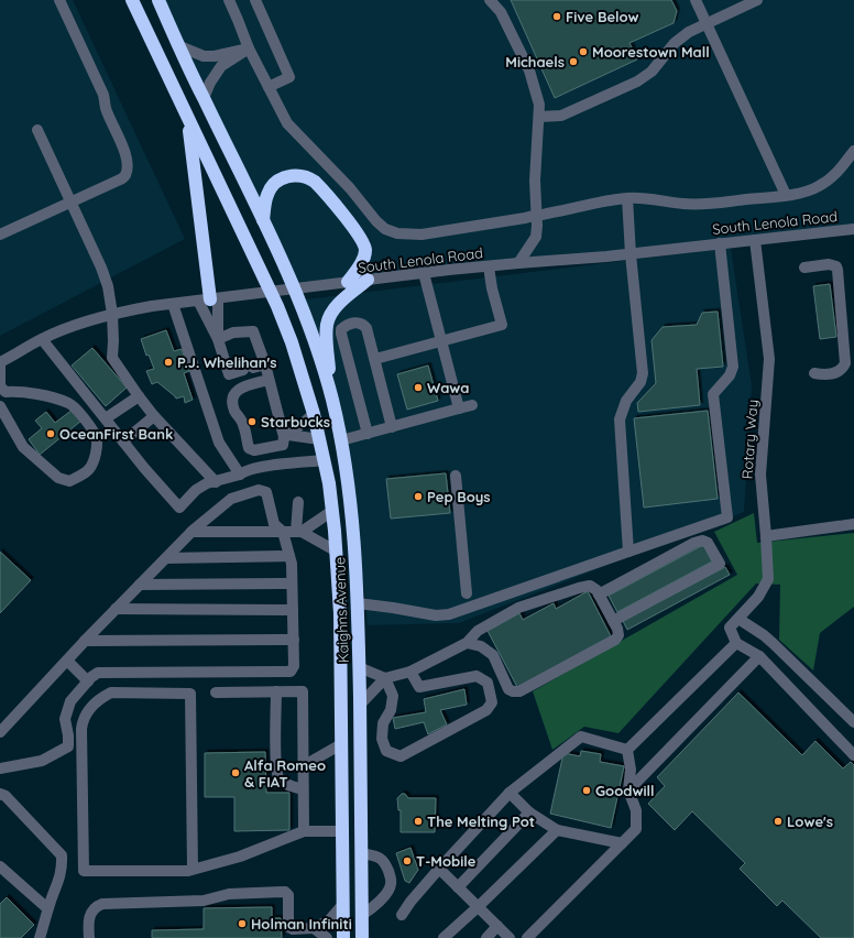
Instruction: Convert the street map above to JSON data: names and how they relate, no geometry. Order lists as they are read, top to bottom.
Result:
{
  "streets": {
    "highway": ["Kaighns Avenue"],
    "street": ["South Lenola Road", "Rotary Way"]
  },
  "crossings": [
    ["South Lenola Road", "Rotary Way"],
    ["South Lenola Road", "Kaighns Avenue"]
  ],
  "places": [
    "Five Below",
    "Moorestown Mall",
    "Michaels",
    "P.J. Whelihan's",
    "Wawa",
    "Starbucks",
    "OceanFirst Bank",
    "Pep Boys",
    "Alfa Romeo & FIAT",
    "Goodwill",
    "The Melting Pot",
    "Lowe's",
    "T-Mobile",
    "Holman Infiniti"
  ]
}
